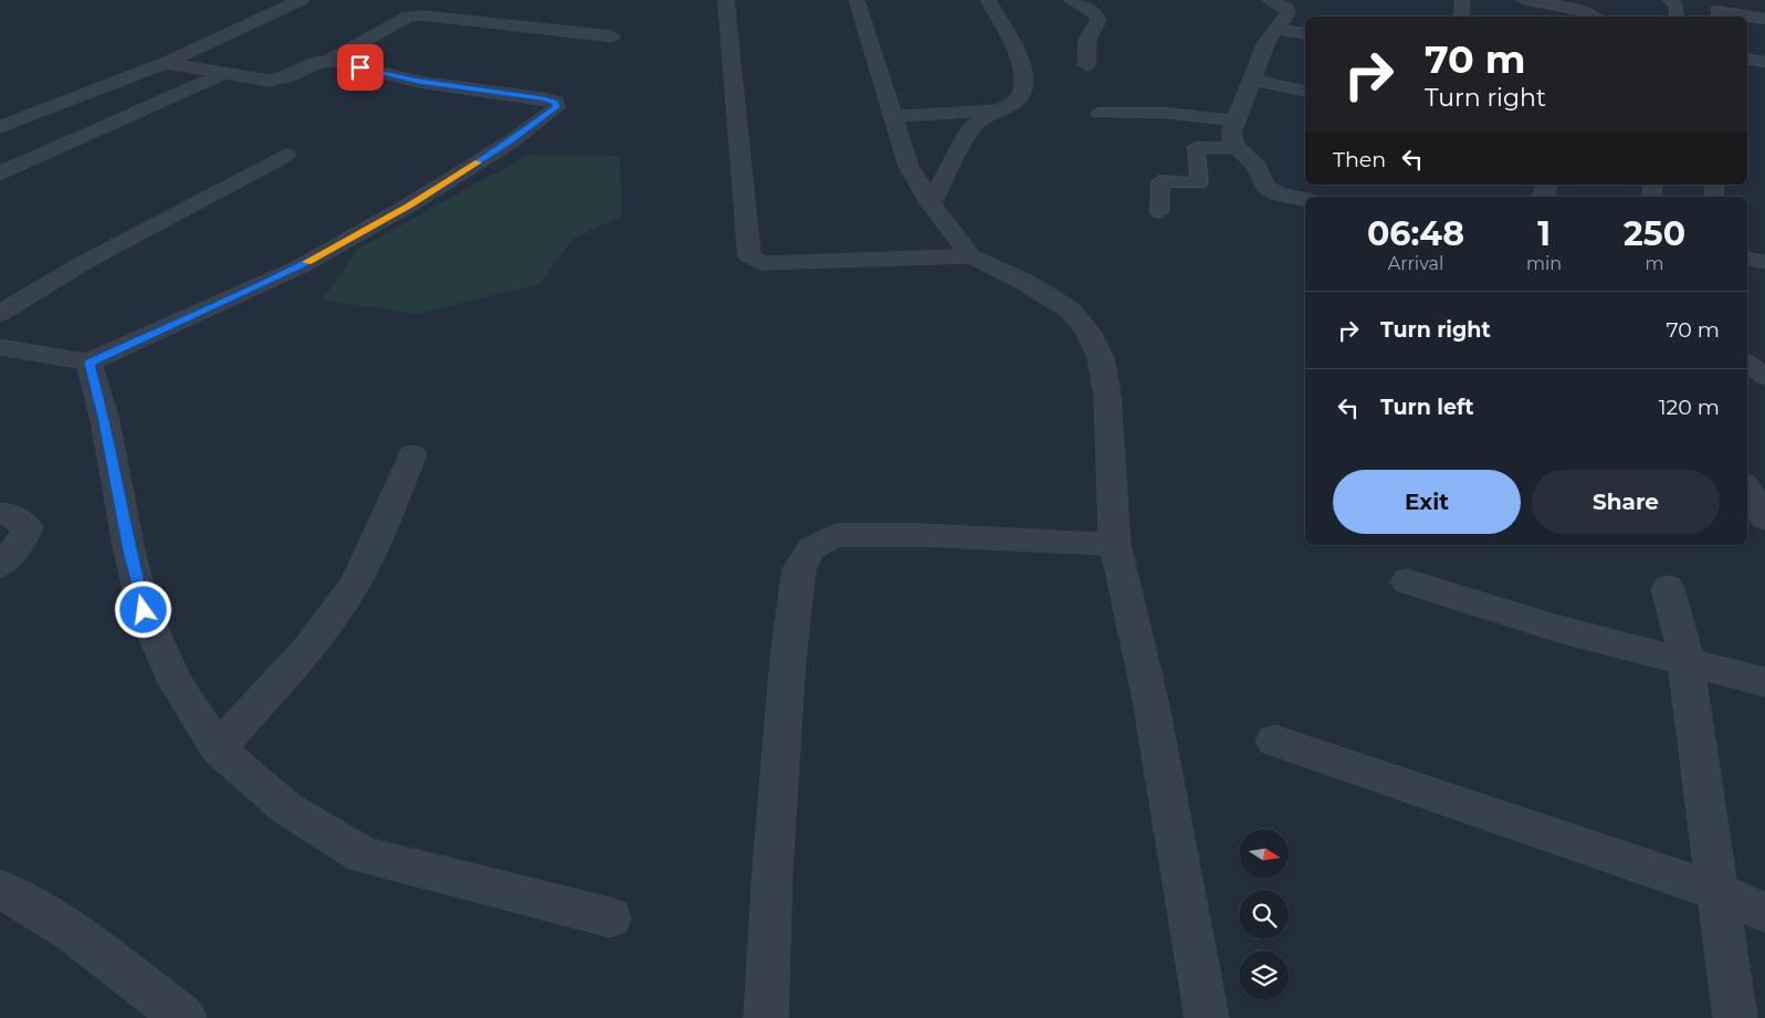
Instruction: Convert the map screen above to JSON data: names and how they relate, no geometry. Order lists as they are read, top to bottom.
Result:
{
  "north": "right",
  "page": {
    "turn": ["70 m", "Turn right"],
    "then": "Then",
    "eta": [
      "06:48",
      "Arrival",
      "1",
      "min",
      "250",
      "m"
    ],
    "list": [
      {
        "name": "Turn right",
        "value": "70 m"
      },
      {
        "name": "Turn left",
        "value": "120 m"
      }
    ],
    "buttons": ["Exit", "Share"]
  }
}
